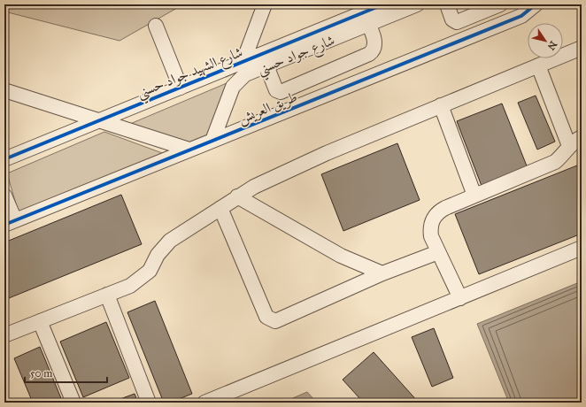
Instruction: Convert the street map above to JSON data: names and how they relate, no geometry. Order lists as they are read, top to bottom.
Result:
{
  "streets": {
    "street": ["شارع جواد حسني", "شارع الشهيد جواد حسني", "طريق العريش"]
  },
  "crossings": [
    ["شارع جواد حسني", "شارع الشهيد جواد حسني"],
    ["شارع جواد حسني", "طريق العريش"]
  ],
  "scale_bar": "50 m",
  "north": "bottom right"
}
